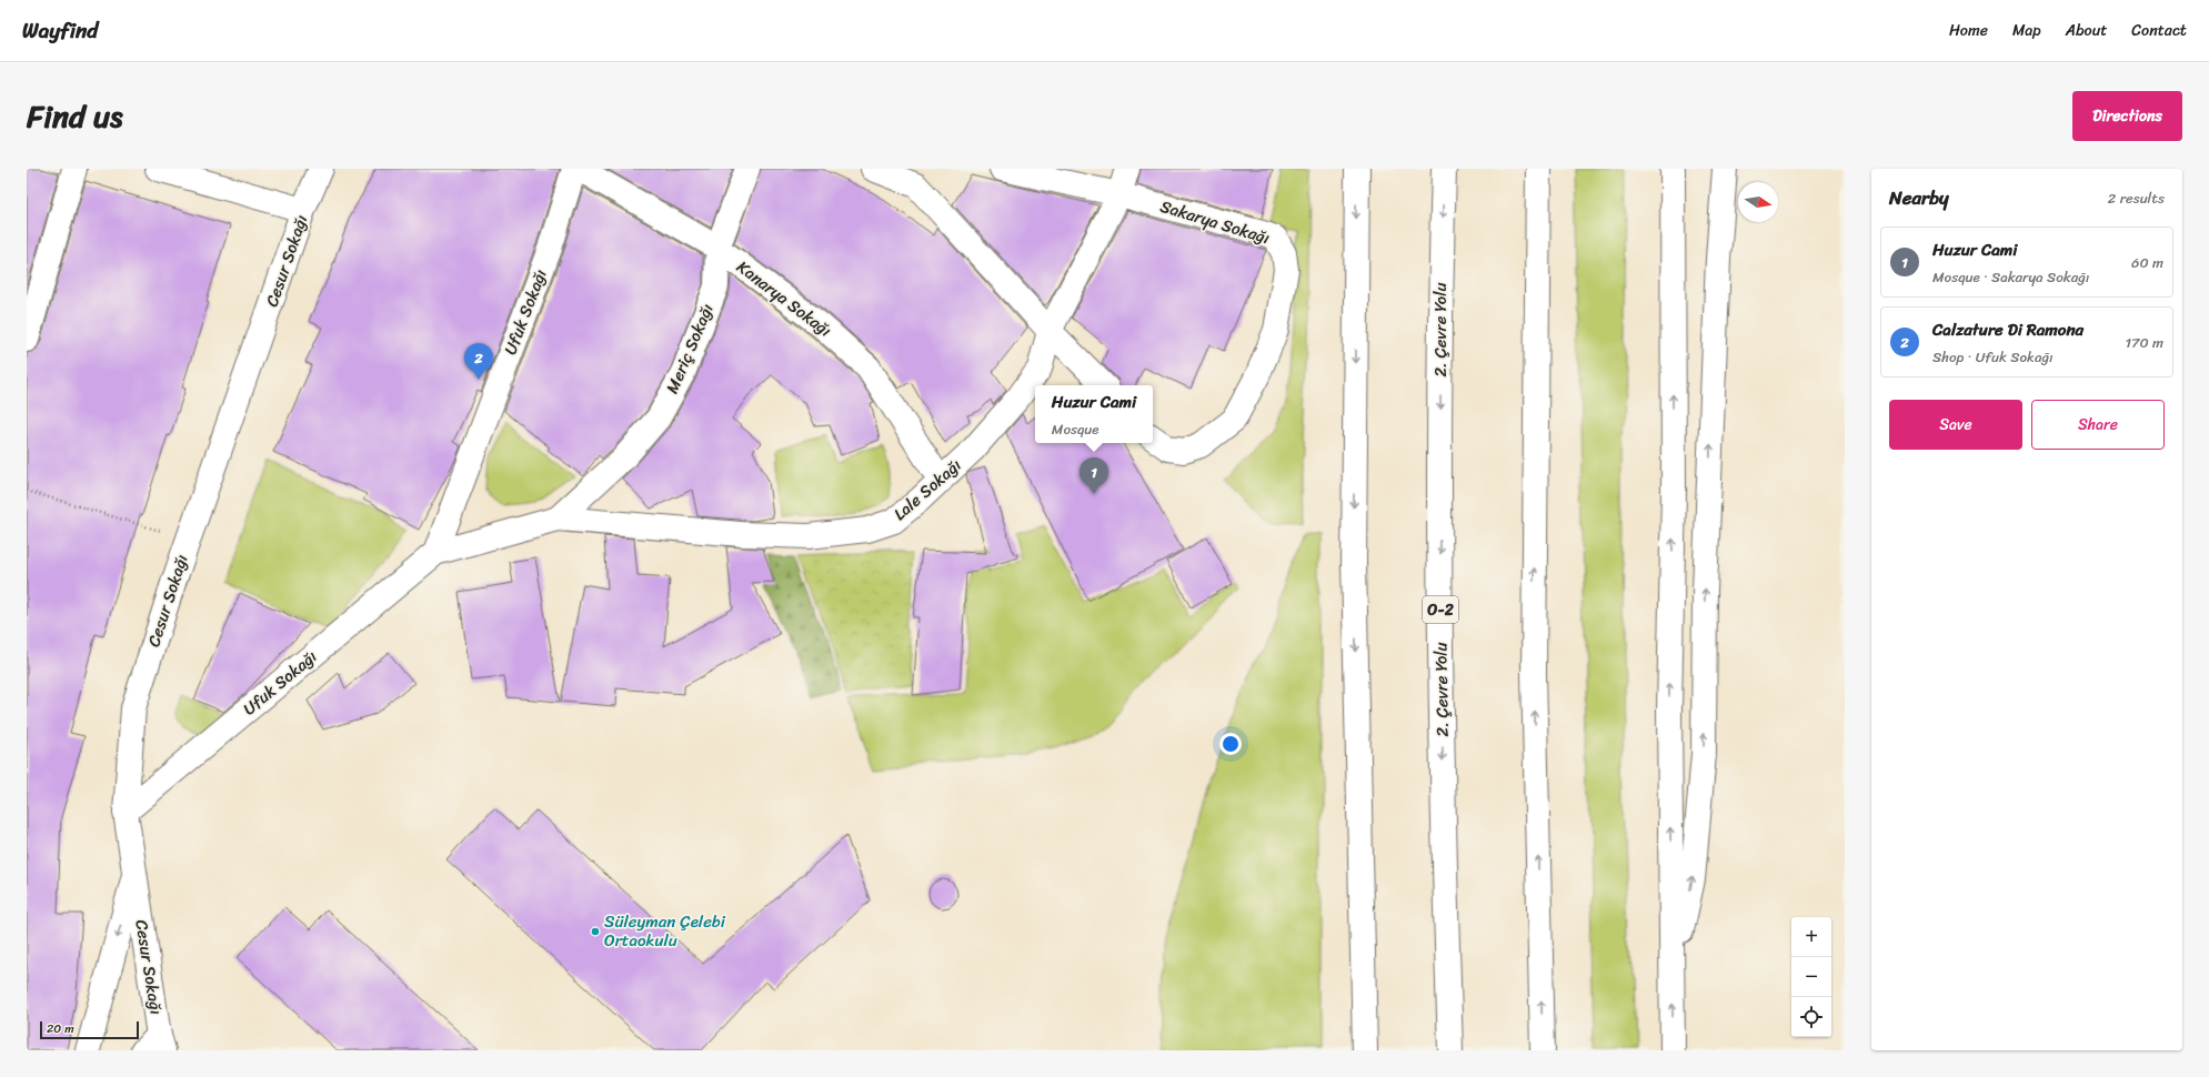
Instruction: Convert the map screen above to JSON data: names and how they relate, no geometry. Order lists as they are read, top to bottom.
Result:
{
  "streets": {
    "main road": [
      "Sakarya Sokağı",
      "Cesur Sokağı",
      "Kanarya Sokağı",
      "Ufuk Sokağı",
      "2. Çevre Yolu",
      "Meriç Sokağı",
      "Lale Sokağı",
      "O-2"
    ]
  },
  "crossings": [
    ["Sakarya Sokağı", "Lale Sokağı"],
    ["Cesur Sokağı", "Ufuk Sokağı"],
    ["Kanarya Sokağı", "Meriç Sokağı"],
    ["Kanarya Sokağı", "Lale Sokağı"],
    ["Ufuk Sokağı", "Meriç Sokağı"],
    ["Ufuk Sokağı", "Lale Sokağı"],
    ["Meriç Sokağı", "Lale Sokağı"]
  ],
  "places": ["Süleyman Çelebi Ortaokulu"],
  "scale_bar": "20 m",
  "north": "right",
  "page": {
    "header": "Wayfind",
    "nav": [
      "Home",
      "Map",
      "About",
      "Contact"
    ],
    "title": "Find us",
    "buttons": [
      "Directions",
      ["Save", "Share"]
    ],
    "heading": ["Nearby", "2 results"],
    "list": [
      {
        "mark": "1",
        "name": "Huzur Cami",
        "note": "Mosque · Sakarya Sokağı",
        "value": "60 m"
      },
      {
        "mark": "2",
        "name": "Calzature Di Ramona",
        "note": "Shop · Ufuk Sokağı",
        "value": "170 m"
      }
    ],
    "pins": ["2", "1"],
    "popup": ["Huzur Cami", "Mosque"],
    "map_buttons": ["+", "−"],
    "scale": "20 m"
  }
}
